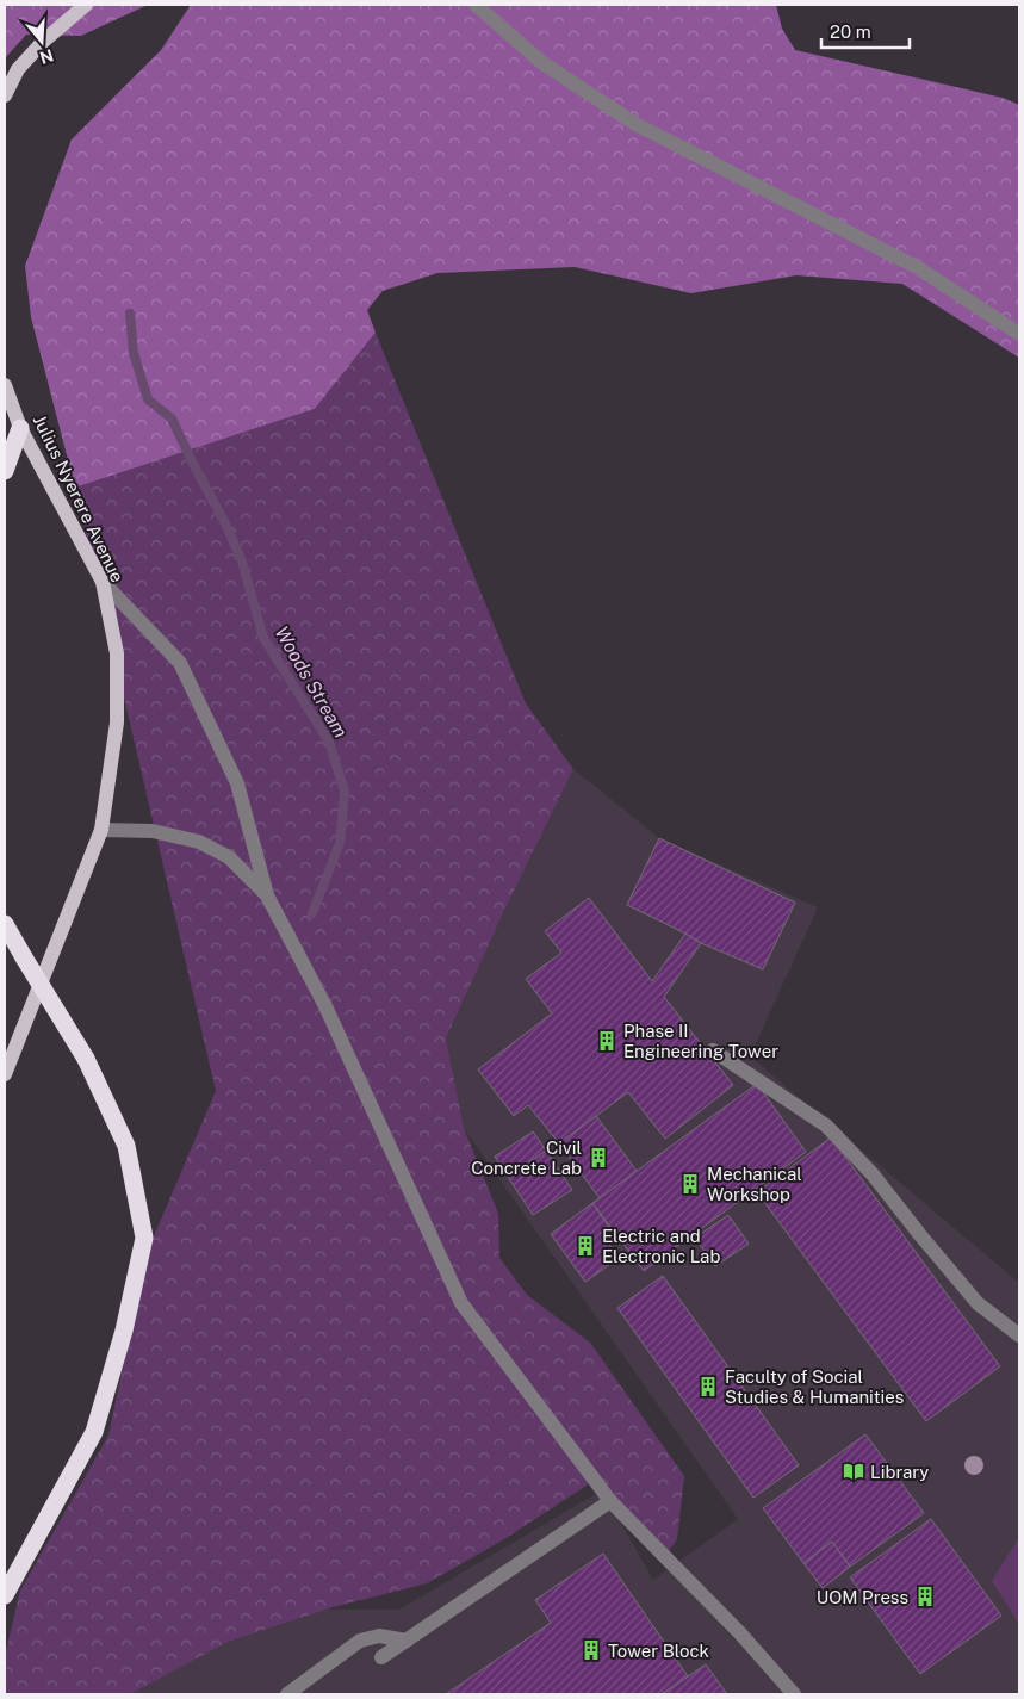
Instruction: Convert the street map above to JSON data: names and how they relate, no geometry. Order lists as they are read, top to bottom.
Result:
{
  "streets": {
    "main road": ["Julius Nyerere Avenue"]
  },
  "water": ["Woods Stream"],
  "places": {
    "building": [
      "Phase II Engineering Tower",
      "Civil Concrete Lab",
      "Mechanical Workshop",
      "Electric and Electronic Lab",
      "Faculty of Social Studies & Humanities",
      "UOM Press",
      "Tower Block"
    ],
    "library": ["Library"]
  },
  "scale_bar": "20 m",
  "north": "bottom"
}
